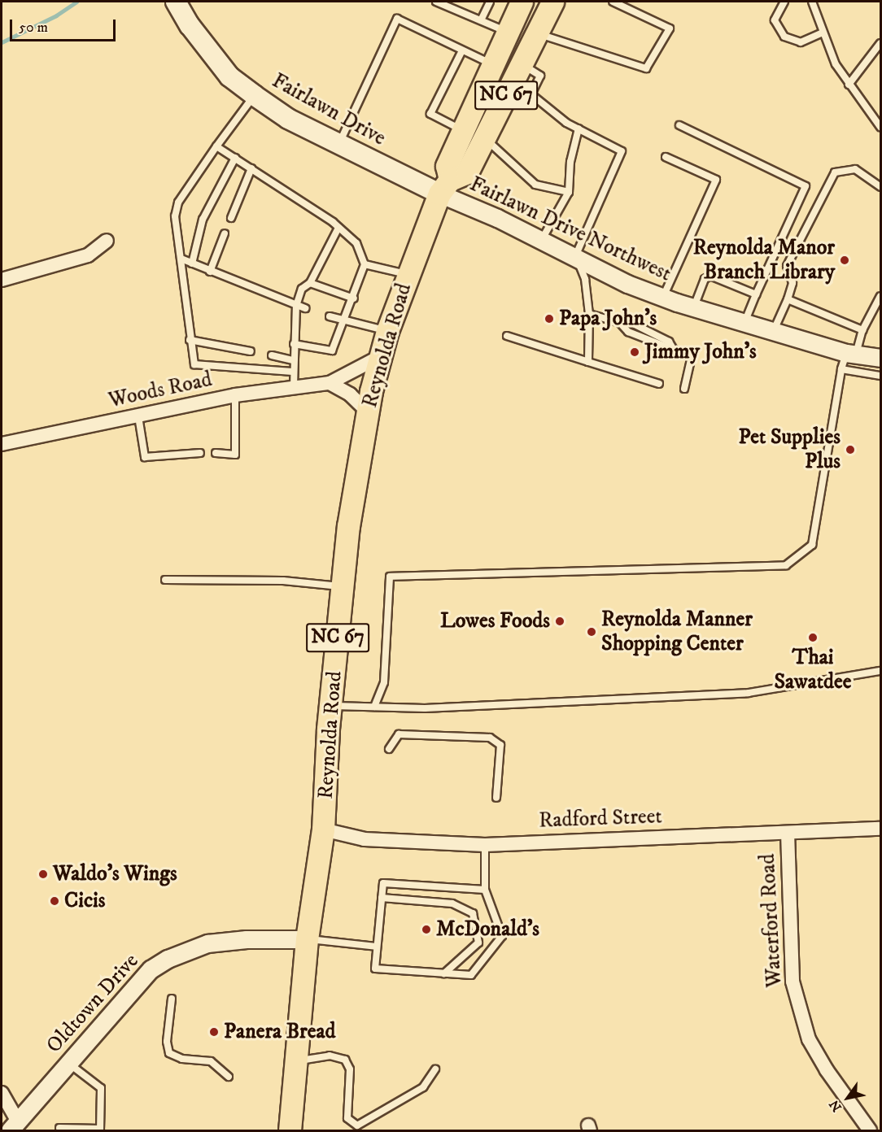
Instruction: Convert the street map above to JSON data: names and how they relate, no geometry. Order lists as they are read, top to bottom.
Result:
{
  "streets": {
    "main road": ["NC 67", "Fairlawn Drive", "Reynolda Road"],
    "street": [
      "Fairlawn Drive Northwest",
      "Woods Road",
      "Radford Street",
      "Waterford Road",
      "Oldtown Drive"
    ]
  },
  "crossings": [
    ["NC 67", "Fairlawn Drive"],
    ["NC 67", "Fairlawn Drive Northwest"],
    ["NC 67", "Reynolda Road"],
    ["Fairlawn Drive", "Fairlawn Drive Northwest"],
    ["Fairlawn Drive", "Reynolda Road"],
    ["Fairlawn Drive Northwest", "Reynolda Road"],
    ["Reynolda Road", "Woods Road"],
    ["Reynolda Road", "Radford Street"],
    ["Reynolda Road", "Oldtown Drive"],
    ["Radford Street", "Waterford Road"]
  ],
  "places": [
    "Reynolda Manor Branch Library",
    "Papa John's",
    "Jimmy John's",
    "Pet Supplies Plus",
    "Lowes Foods",
    "Reynolda Manner Shopping Center",
    "Thai Sawatdee",
    "Waldo's Wings",
    "Cicis",
    "McDonald's",
    "Panera Bread"
  ],
  "scale_bar": "50 m",
  "north": "bottom left"
}
